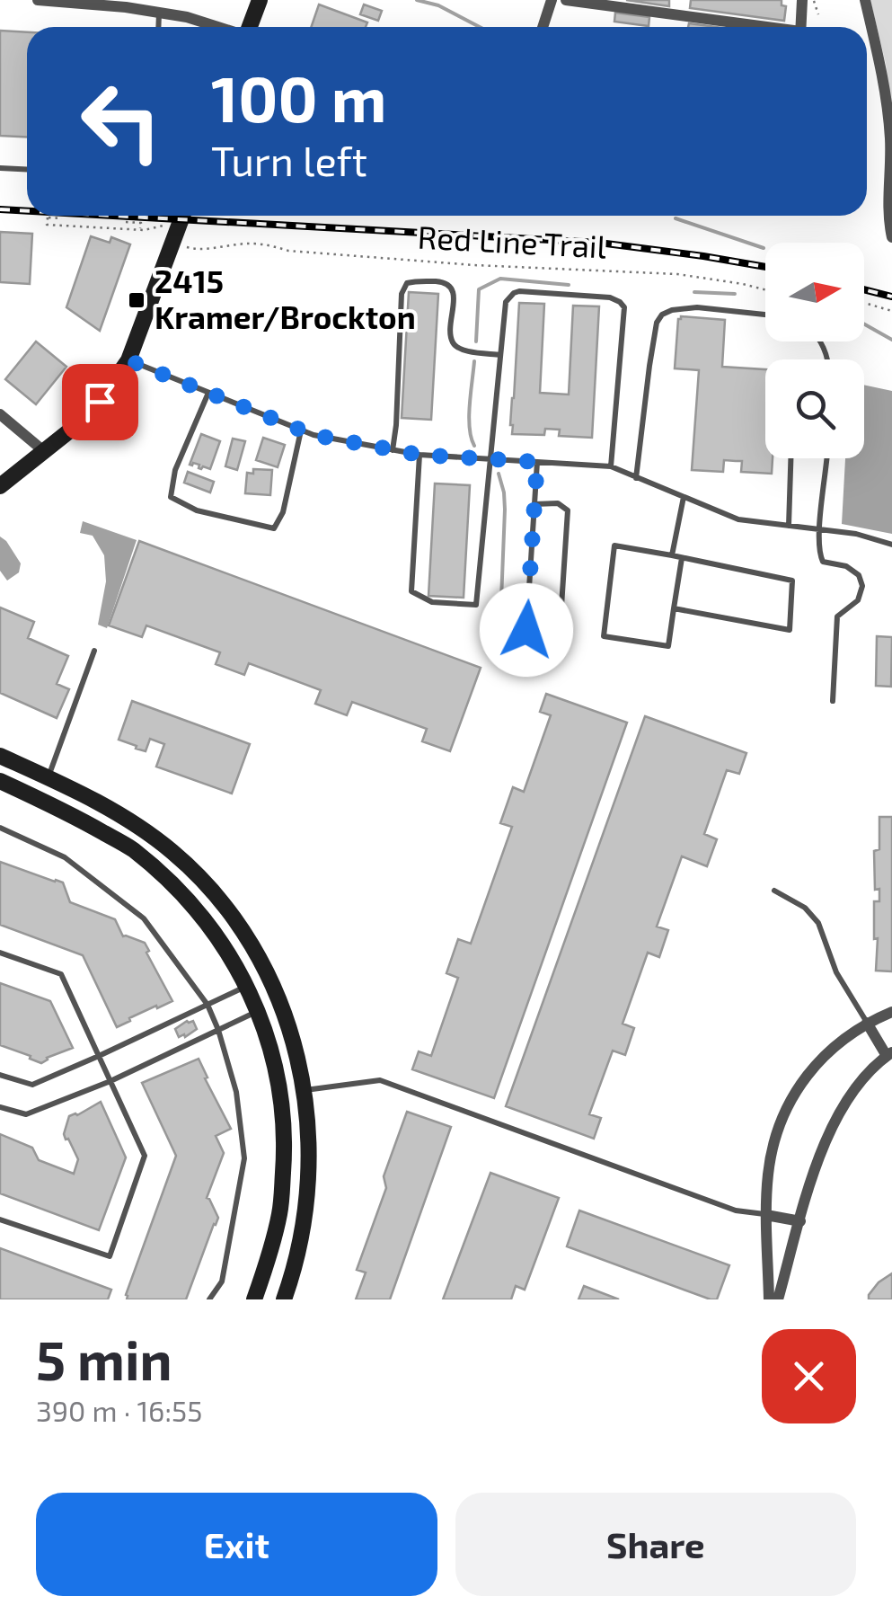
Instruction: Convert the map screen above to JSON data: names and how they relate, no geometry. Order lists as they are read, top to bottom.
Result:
{
  "streets": {
    "path": ["Red Line Trail"]
  },
  "places": {
    "transit": ["2415 Kramer/Brockton"]
  },
  "north": "right",
  "page": {
    "turn": ["100 m", "Turn left"],
    "heading": ["5 min", "390 m · 16:55"],
    "buttons": ["Exit", "Share"]
  }
}
